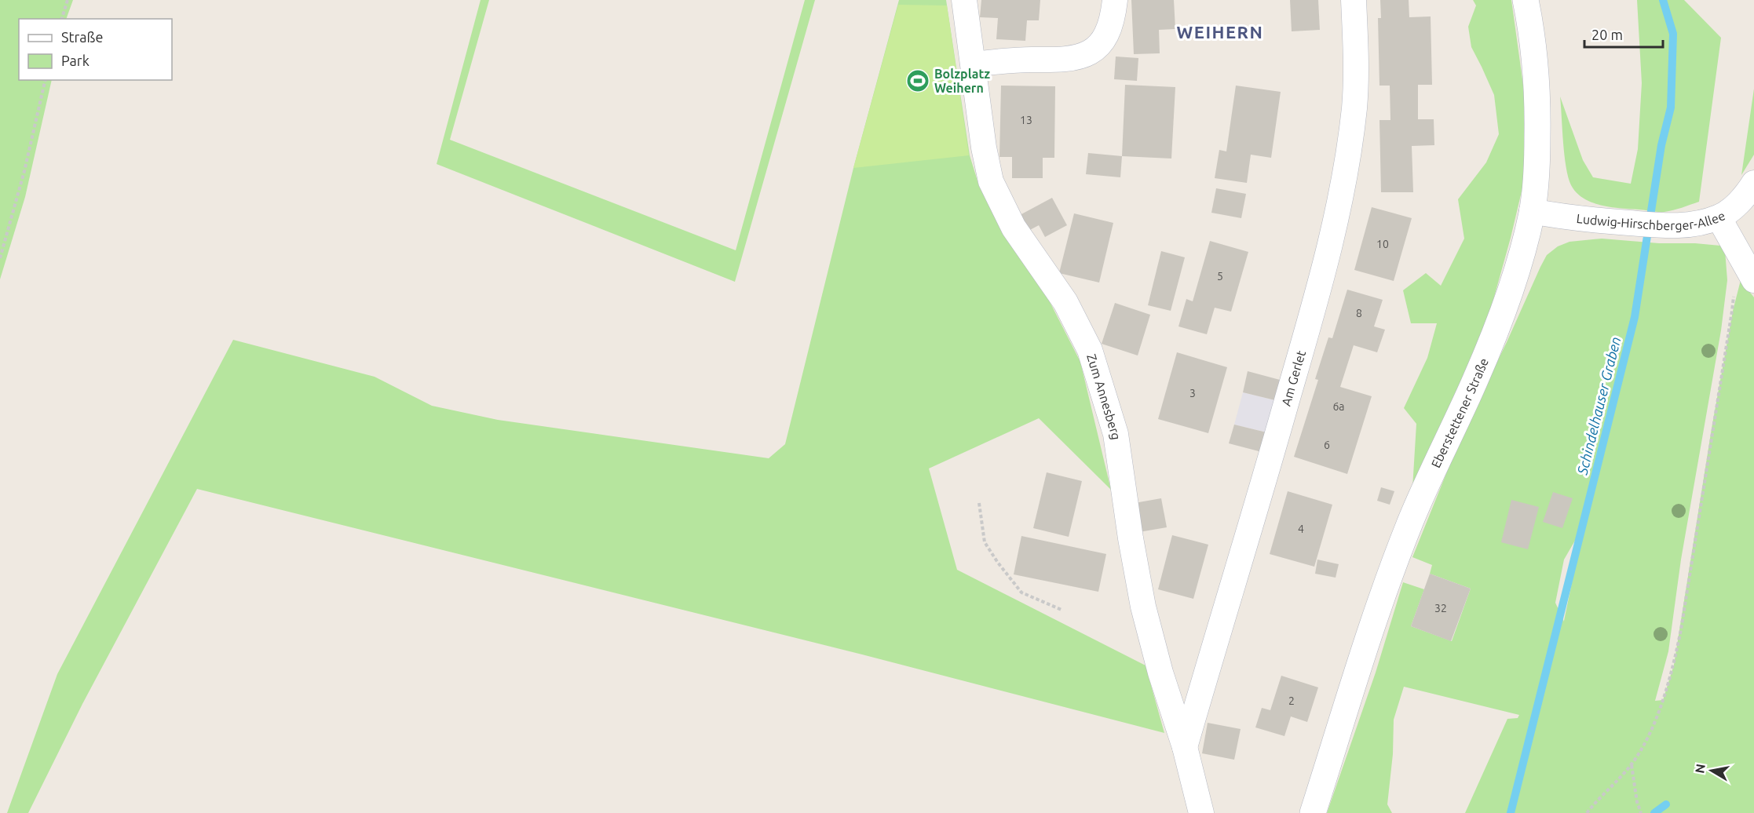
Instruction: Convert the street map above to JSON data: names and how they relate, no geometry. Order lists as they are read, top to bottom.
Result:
{
  "streets": {
    "main road": ["Eberstettener Straße"],
    "street": ["Ludwig-Hirschberger-Allee", "Am Gerlet", "Zum Annesberg"]
  },
  "crossings": [
    ["Ludwig-Hirschberger-Allee", "Eberstettener Straße"],
    ["Am Gerlet", "Zum Annesberg"]
  ],
  "districts": ["WEIHERN"],
  "water": ["Schindelhauser Graben"],
  "places": {
    "sports": ["Bolzplatz Weihern"]
  },
  "house_numbers": [
    "13",
    "10",
    "5",
    "8",
    "3",
    "6a",
    "6",
    "4",
    "32",
    "2"
  ],
  "legend": ["Straße", "Park"],
  "scale_bar": "20 m",
  "north": "left"
}
